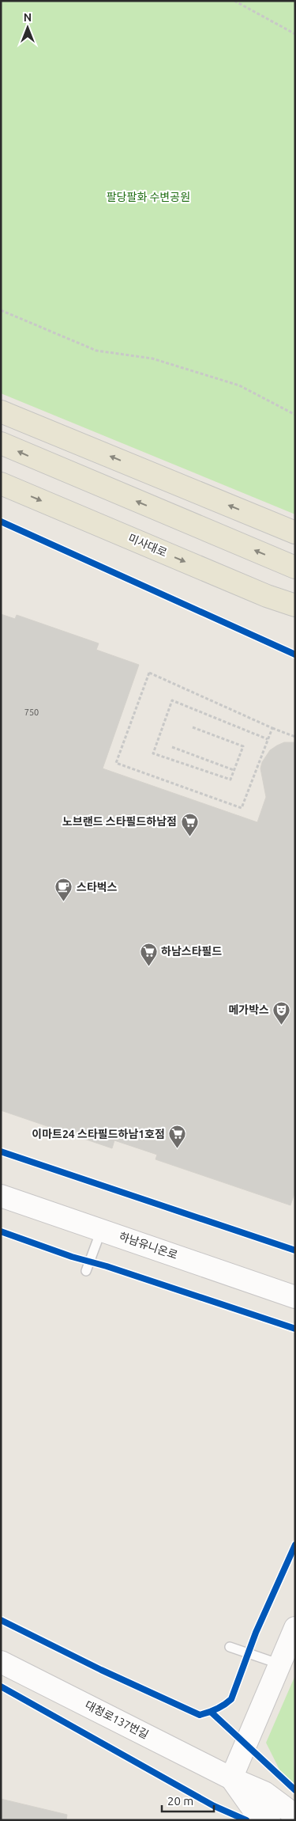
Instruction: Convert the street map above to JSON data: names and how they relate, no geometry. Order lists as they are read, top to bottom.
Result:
{
  "streets": {
    "main road": ["미사대로", "하남유니온로", "대청로137번길"]
  },
  "parks": ["팔당팔화 수변공원"],
  "places": {
    "supermarket": ["노브랜드 스타필드하남점", "하남스타필드", "이마트24 스타필드하남1호점"],
    "cafe": ["스타벅스"],
    "theatre": ["메가박스"]
  },
  "house_numbers": ["750"],
  "scale_bar": "20 m",
  "north": "top"
}
